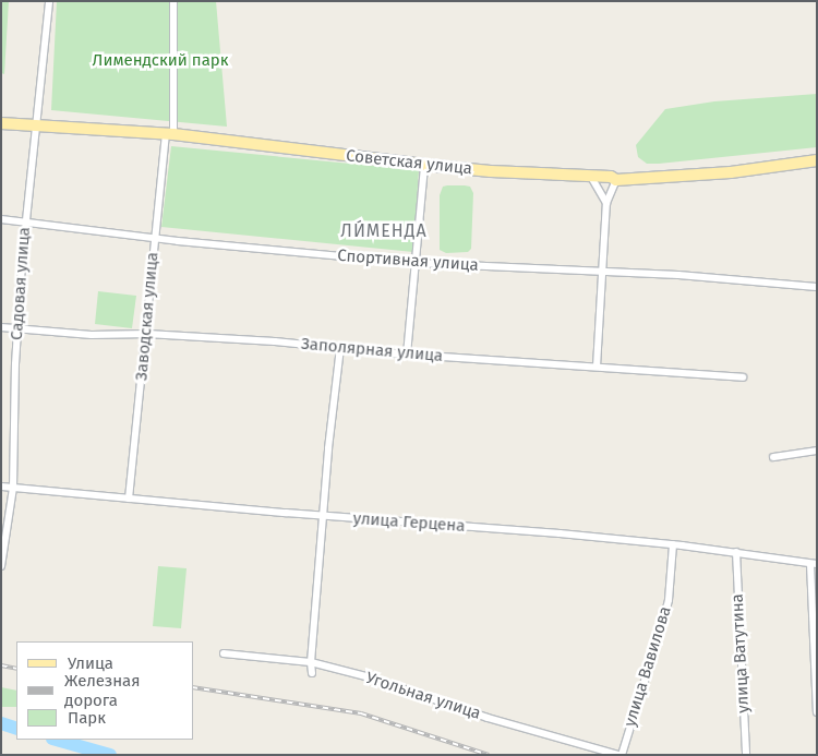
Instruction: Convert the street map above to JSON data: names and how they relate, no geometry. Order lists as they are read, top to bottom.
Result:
{
  "streets": {
    "main road": ["Советская улица"],
    "street": [
      "Спортивная улица",
      "Садовая улица",
      "Заводская улица",
      "Заполярная улица",
      "улица Герцена",
      "улица Ватутина",
      "улица Вавилова",
      "Угольная улица"
    ]
  },
  "crossings": [
    ["Советская улица", "Садовая улица"],
    ["Советская улица", "Заводская улица"],
    ["Спортивная улица", "Садовая улица"],
    ["Спортивная улица", "Заводская улица"],
    ["Садовая улица", "Заполярная улица"],
    ["Садовая улица", "улица Герцена"],
    ["Заводская улица", "Заполярная улица"],
    ["Заводская улица", "улица Герцена"],
    ["улица Герцена", "улица Ватутина"],
    ["улица Герцена", "улица Вавилова"],
    ["улица Вавилова", "Угольная улица"]
  ],
  "districts": ["ЛИ́МЕНДА"],
  "parks": ["Лимендский парк"],
  "legend": ["Улица", "Железная дорога", "Парк"]
}
